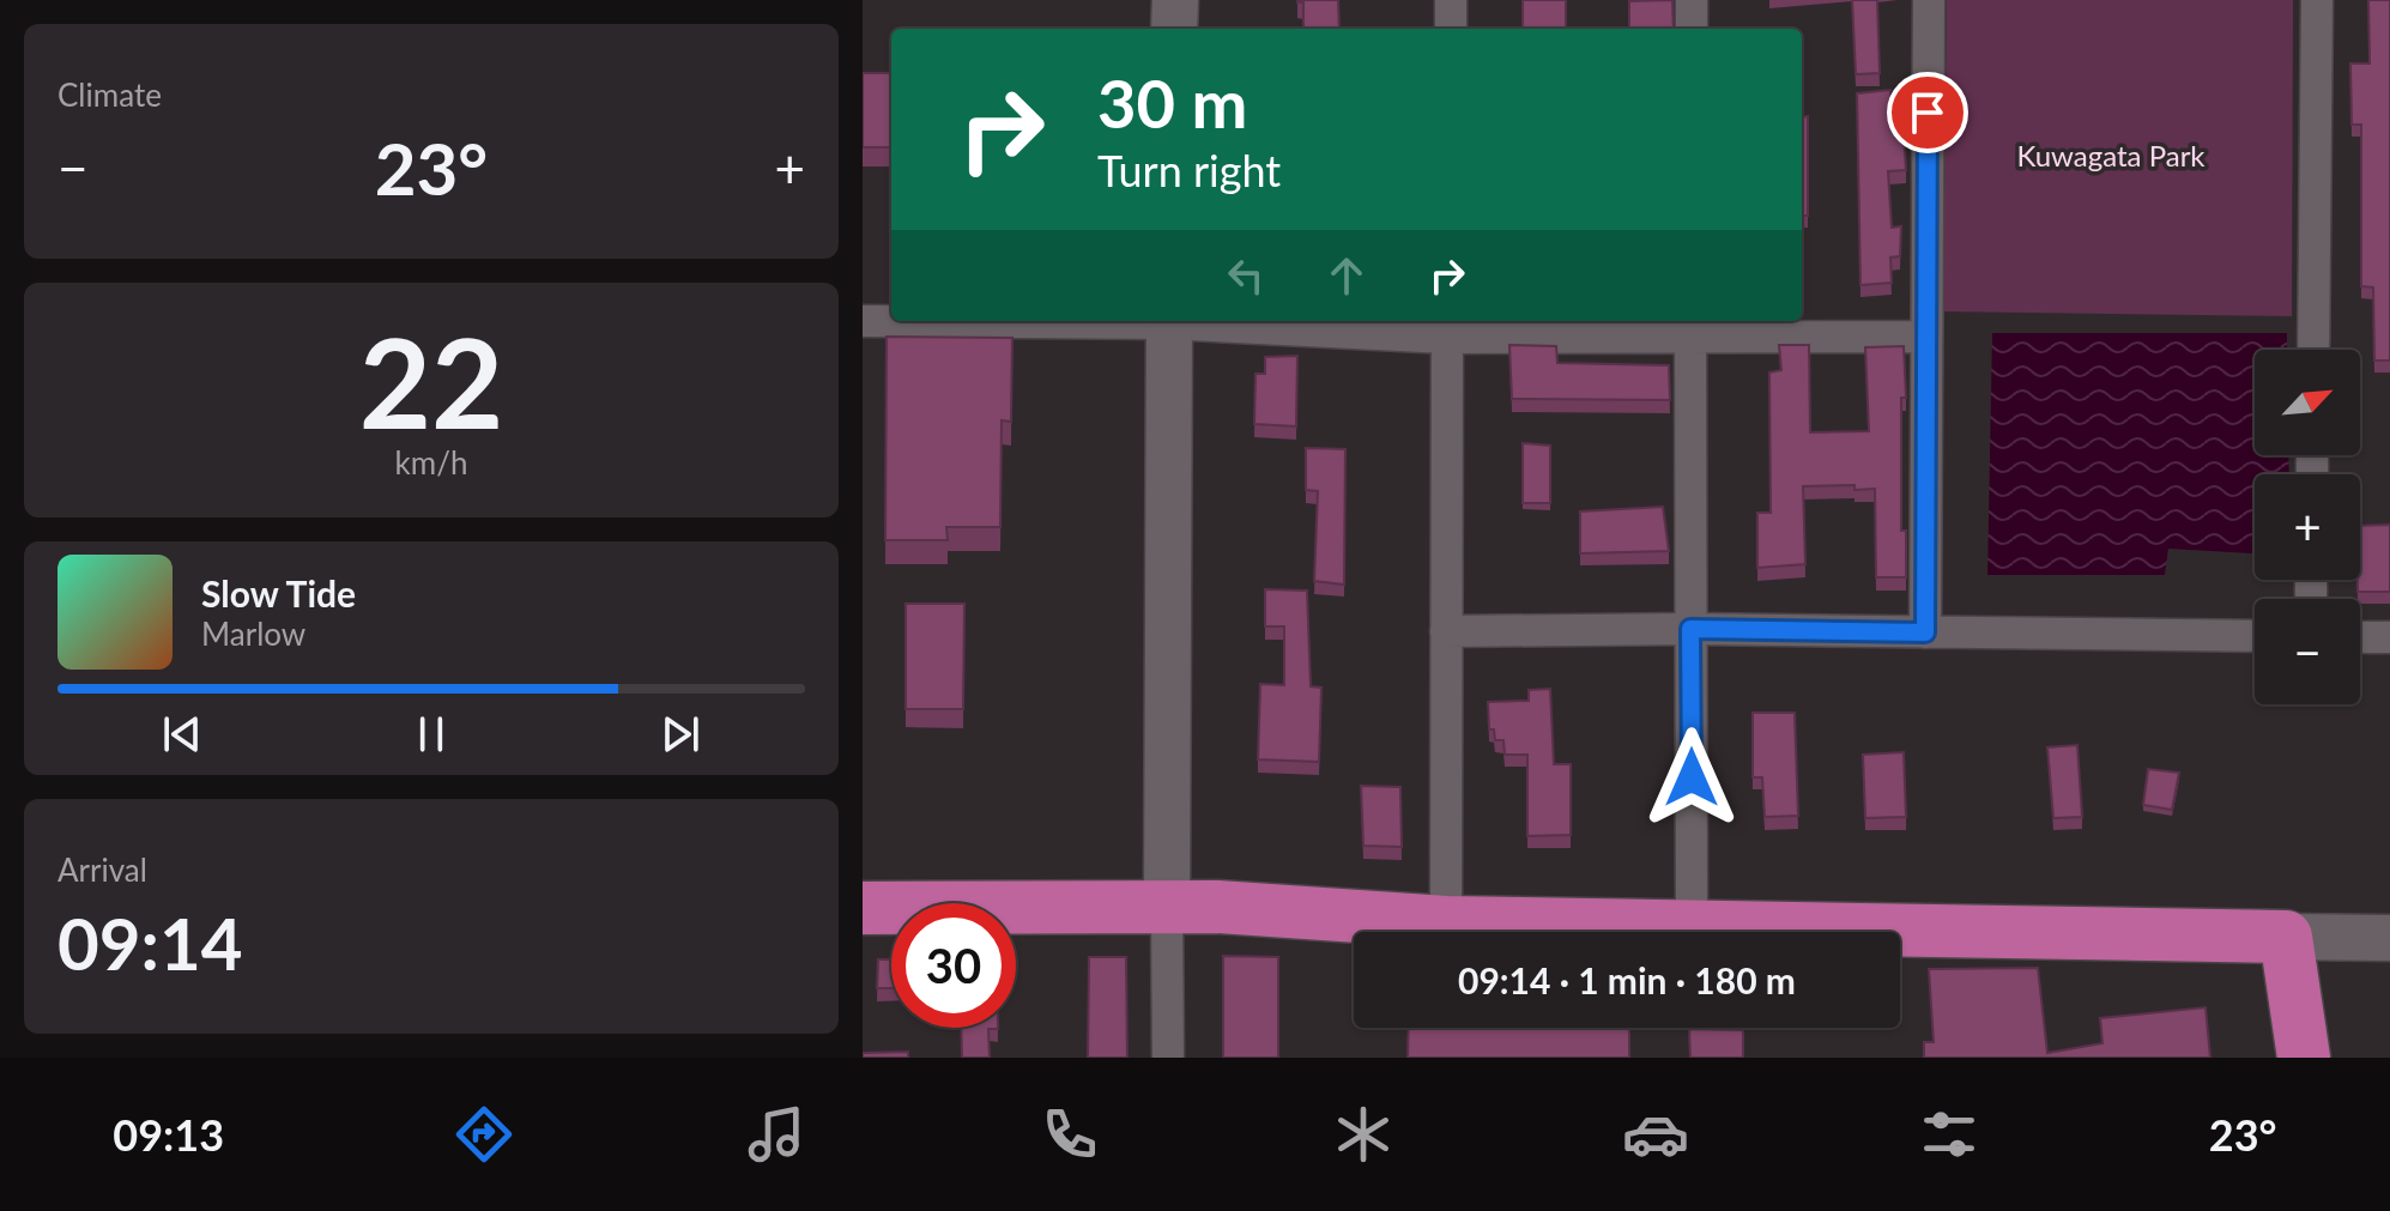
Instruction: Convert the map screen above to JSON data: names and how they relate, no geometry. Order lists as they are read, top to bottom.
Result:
{
  "parks": ["Kuwagata Park"],
  "north": "top right",
  "page": {
    "tile": [
      "Climate",
      ["22", "km/h"],
      ["Arrival", "09:14"]
    ],
    "turn": ["30 m", "Turn right"],
    "heat": ["−", "23°", "+"],
    "map_buttons": ["+", "−"],
    "song": ["Slow Tide", "Marlow"],
    "limit": "30",
    "trip": "09:14 · 1 min · 180 m",
    "tabs": ["09:13", "23°"]
  }
}
